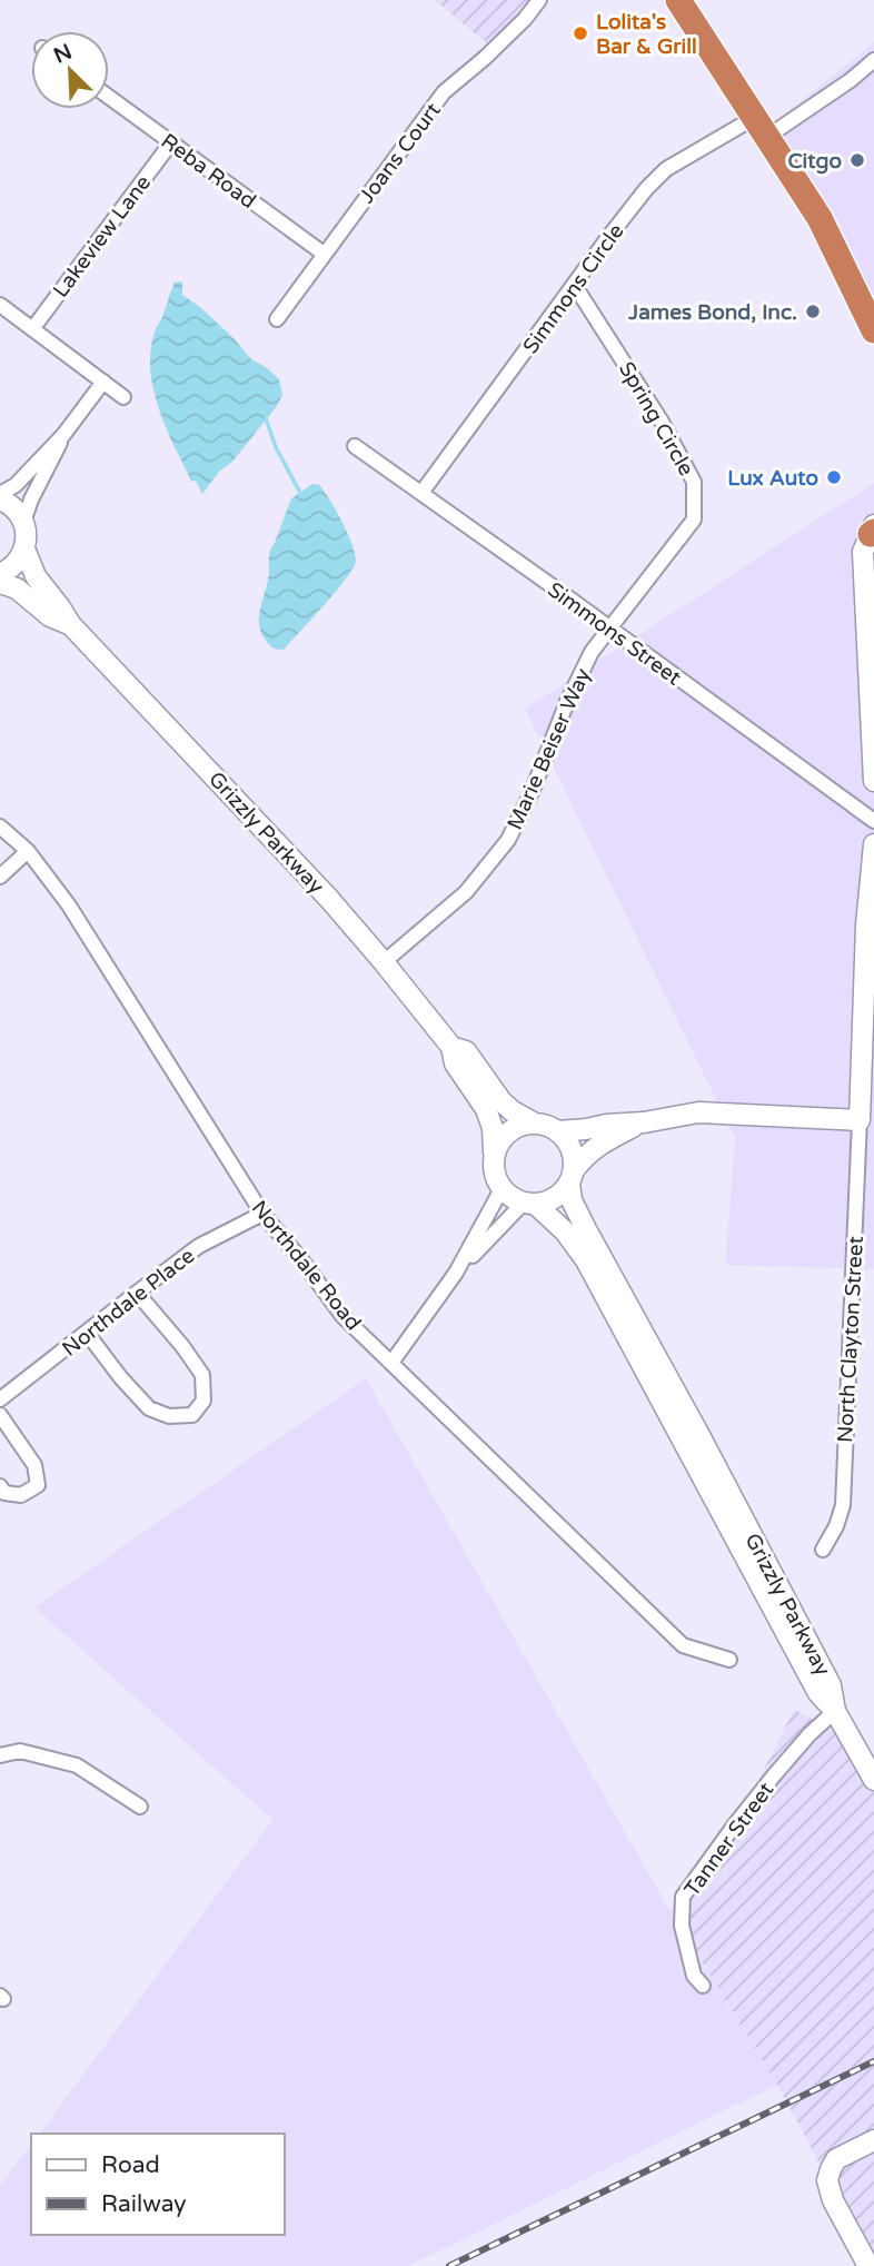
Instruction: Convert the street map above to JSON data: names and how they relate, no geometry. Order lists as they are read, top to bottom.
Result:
{
  "streets": {
    "street": [
      "Joans Court",
      "Reba Road",
      "Lakeview Lane",
      "Simmons Circle",
      "Spring Circle",
      "Simmons Street",
      "Marie Beiser Way",
      "Grizzly Parkway",
      "Northdale Road",
      "Northdale Place",
      "North Clayton Street",
      "Tanner Street"
    ]
  },
  "crossings": [
    ["Joans Court", "Reba Road"],
    ["Reba Road", "Lakeview Lane"],
    ["Simmons Circle", "Spring Circle"],
    ["Simmons Circle", "Simmons Street"],
    ["Spring Circle", "Simmons Street"],
    ["Spring Circle", "Marie Beiser Way"],
    ["Simmons Street", "Marie Beiser Way"],
    ["Marie Beiser Way", "Grizzly Parkway"],
    ["Grizzly Parkway", "Tanner Street"],
    ["Northdale Road", "Northdale Place"]
  ],
  "places": [
    "Lolita's Bar & Grill",
    "Citgo",
    "James Bond, Inc.",
    "Lux Auto"
  ],
  "legend": ["Road", "Railway"],
  "north": "top left"
}
